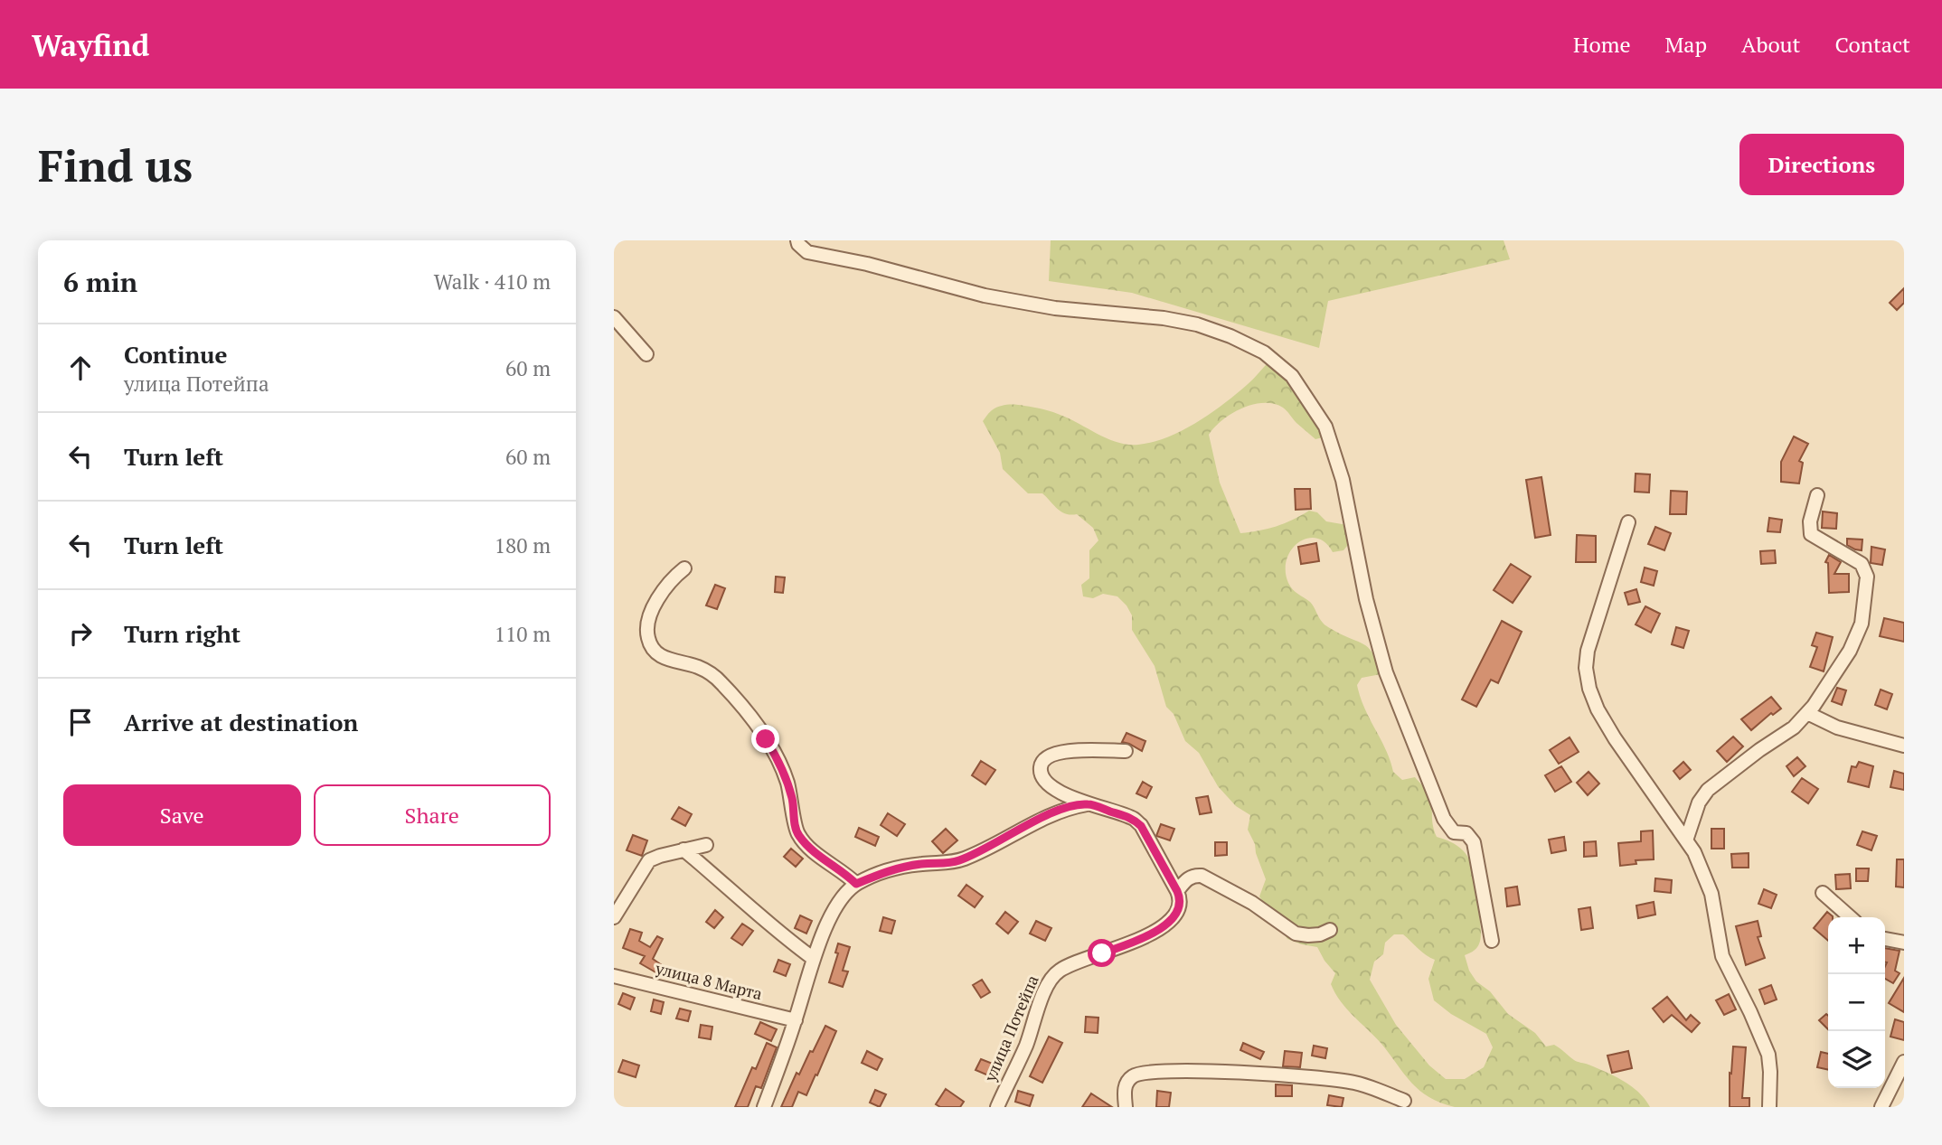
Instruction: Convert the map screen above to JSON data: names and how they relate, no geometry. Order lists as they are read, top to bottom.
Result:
{
  "streets": {
    "street": ["улица 8 Марта", "улица Потейпа"]
  },
  "page": {
    "header": "Wayfind",
    "nav": [
      "Home",
      "Map",
      "About",
      "Contact"
    ],
    "buttons": [
      "Directions",
      ["Save", "Share"]
    ],
    "title": "Find us",
    "heading": ["6 min", "Walk · 410 m"],
    "list": [
      ["Continue", "улица Потейпа", "60 m"],
      ["Turn left", "60 m"],
      ["Turn left", "180 m"],
      ["Turn right", "110 m"],
      "Arrive at destination"
    ],
    "map_buttons": ["+", "−"]
  }
}
